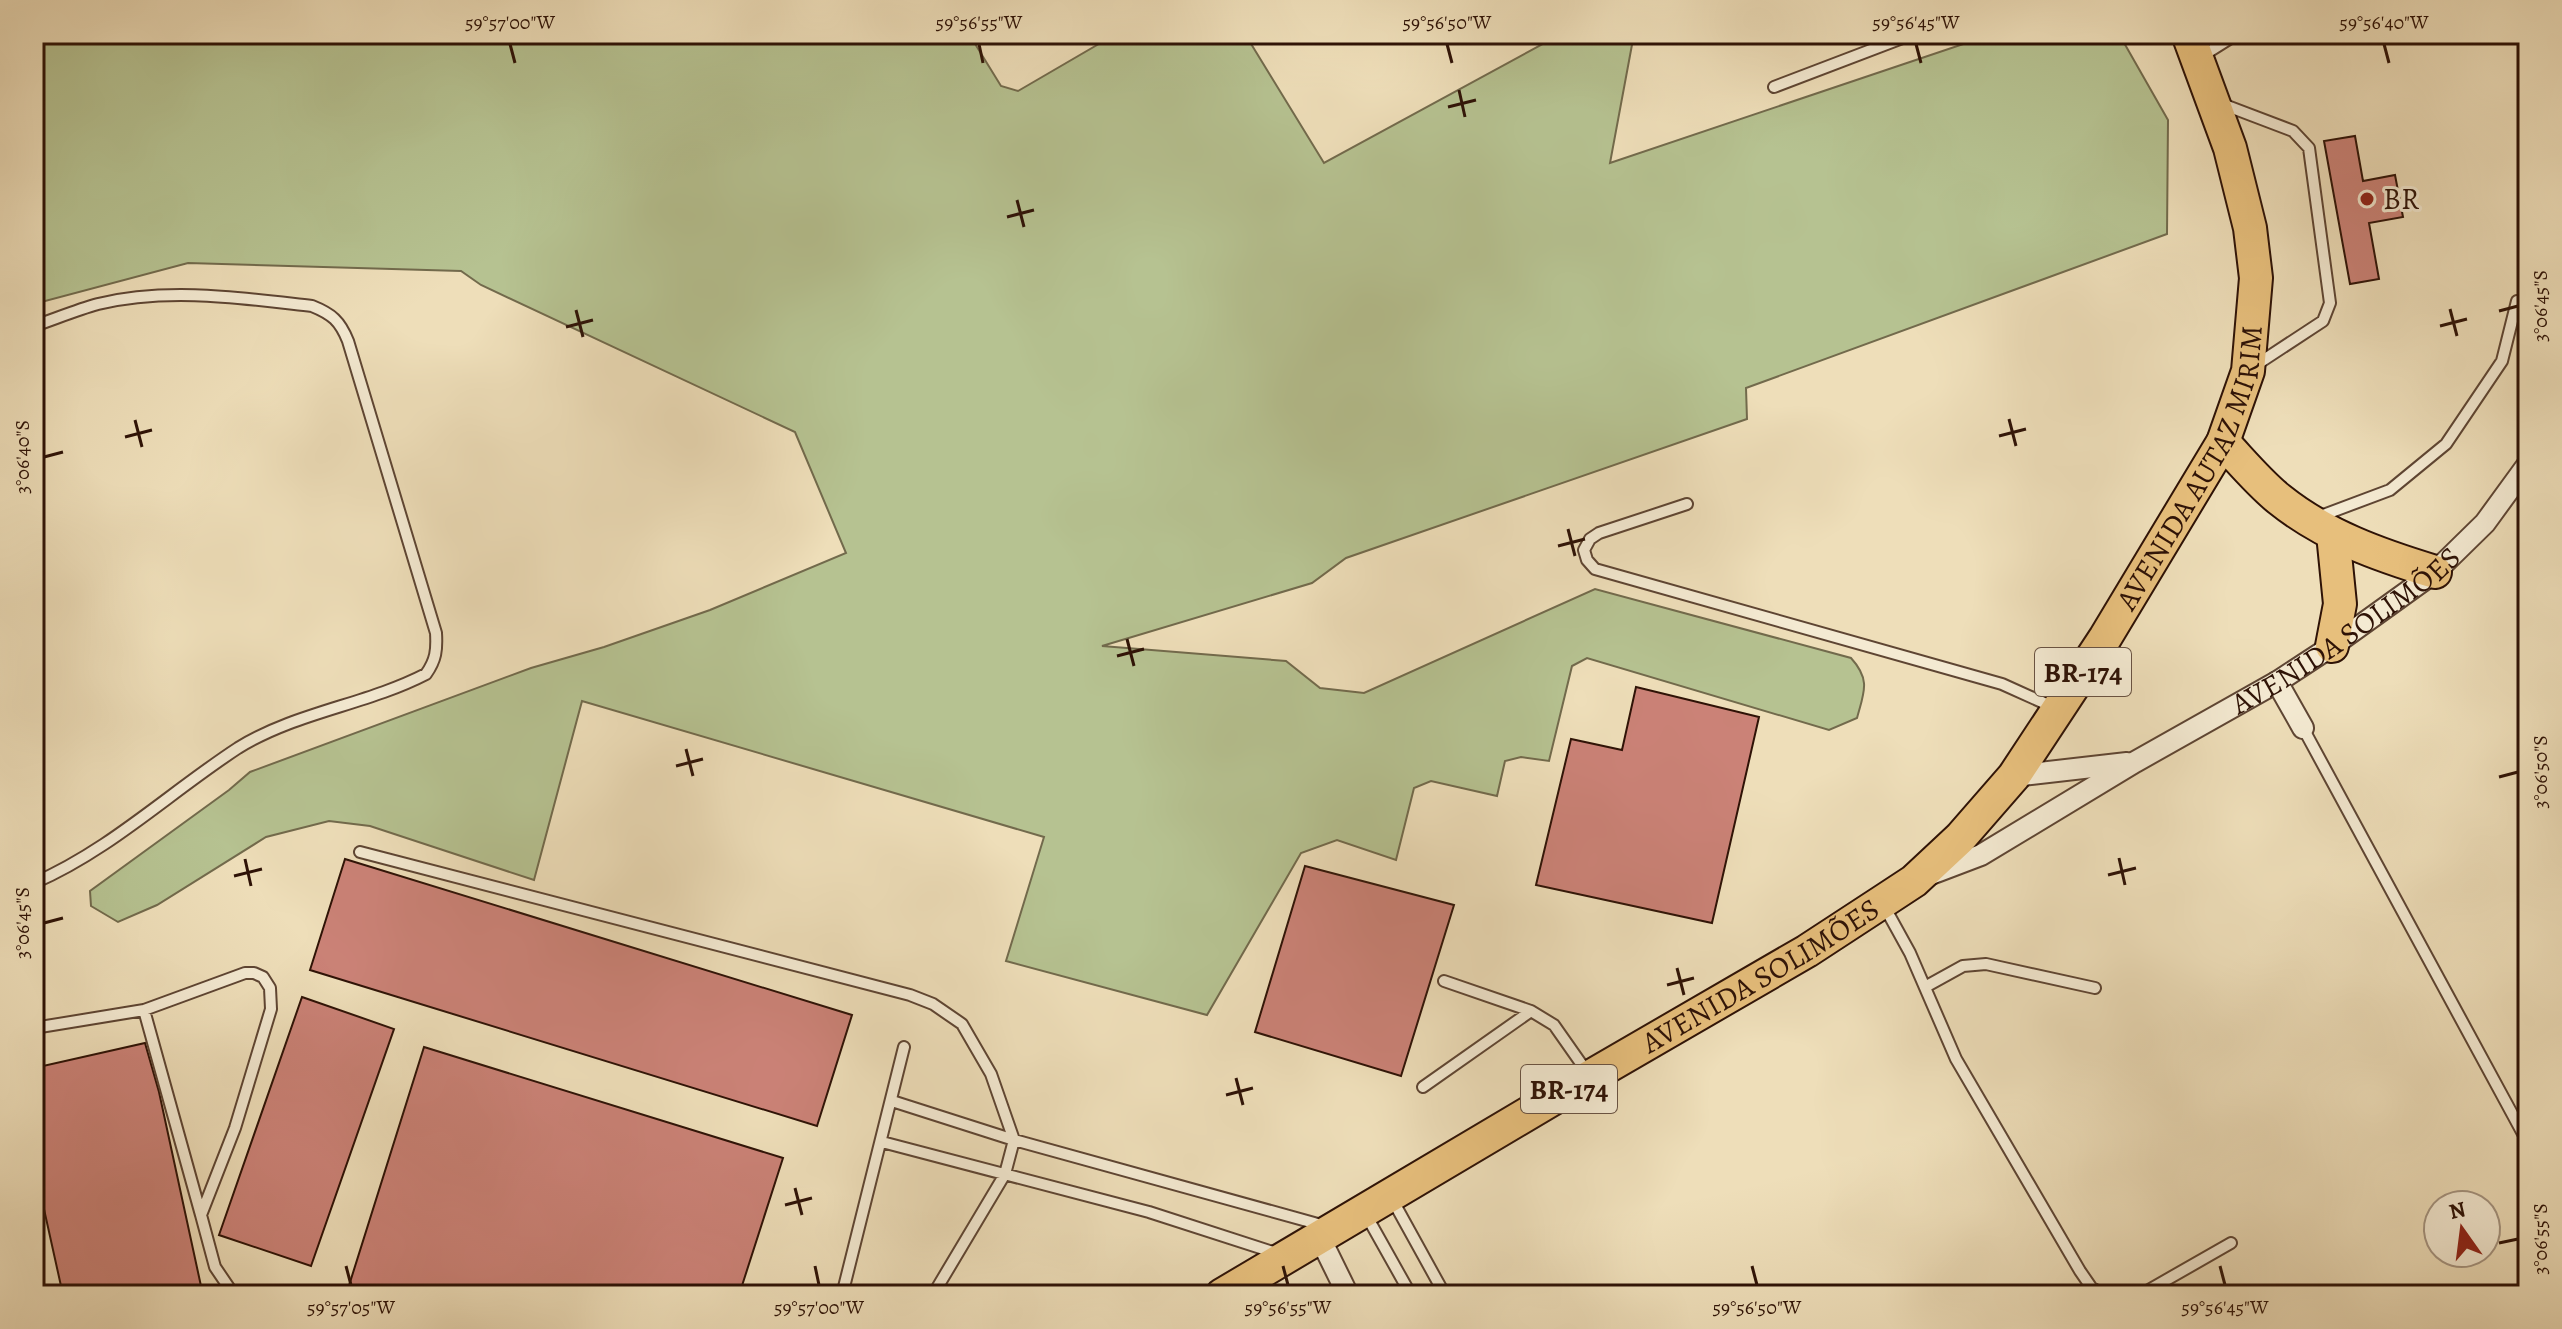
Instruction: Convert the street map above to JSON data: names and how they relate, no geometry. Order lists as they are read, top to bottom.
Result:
{
  "streets": {
    "main road": ["AVENIDA AUTAZ MIRIM", "AVENIDA SOLIMÕES", "BR-174"]
  },
  "crossings": [
    ["AVENIDA AUTAZ MIRIM", "AVENIDA SOLIMÕES"]
  ],
  "places": ["BR"],
  "north": "top",
  "coordinates": [
    "59°57'00\"W",
    "59°56'55\"W",
    "59°56'50\"W",
    "59°56'45\"W",
    "59°56'40\"W",
    "3°06'45\"S",
    "3°06'40\"S",
    "3°06'50\"S",
    "3°06'55\"S",
    "59°57'05\"W"
  ]
}
